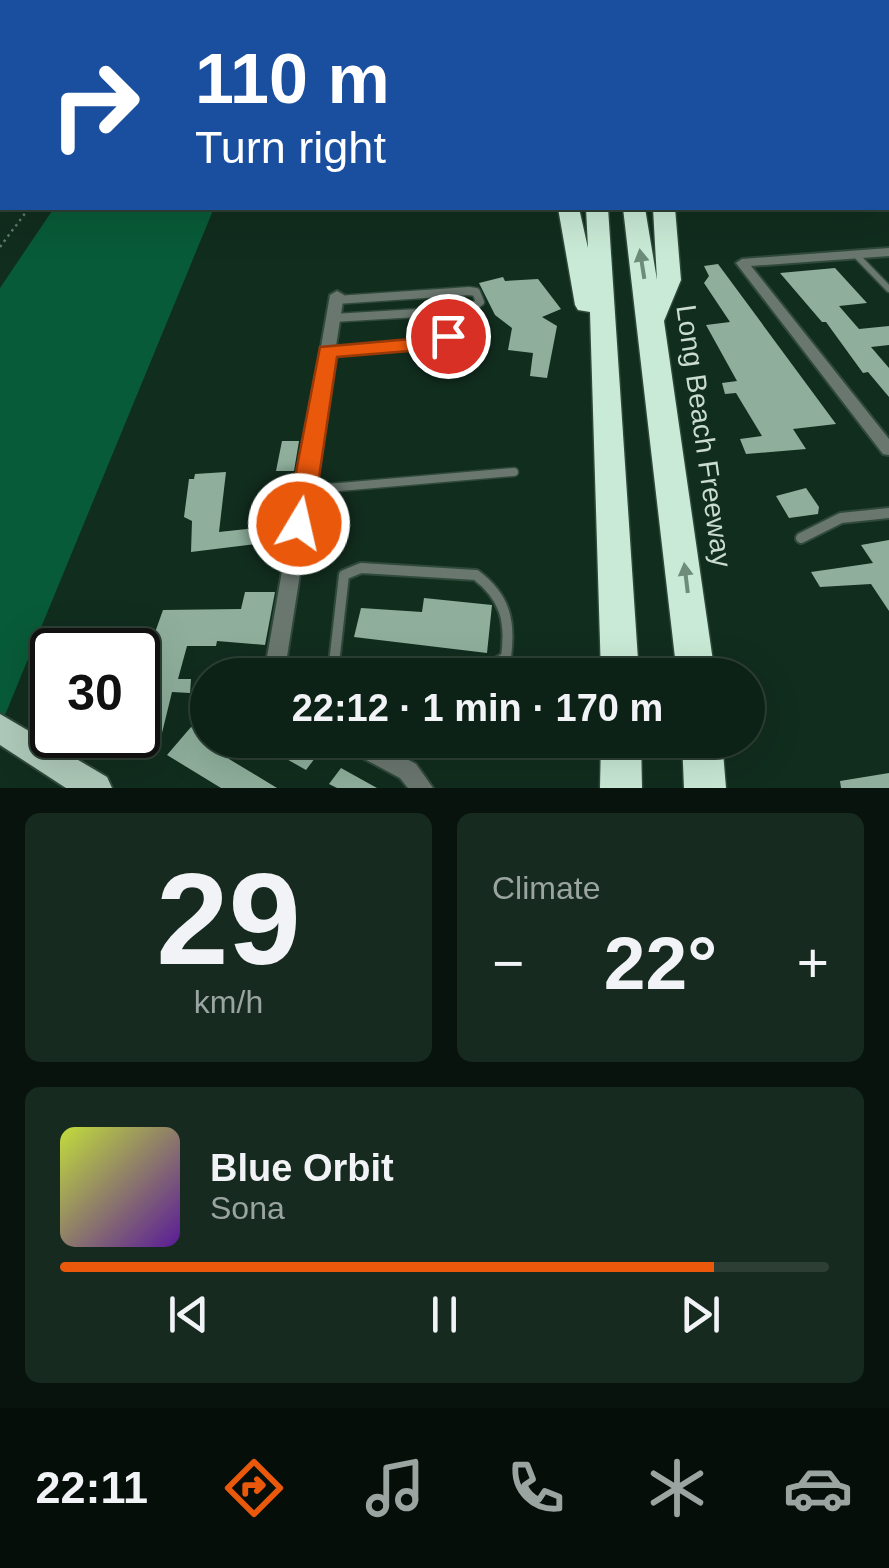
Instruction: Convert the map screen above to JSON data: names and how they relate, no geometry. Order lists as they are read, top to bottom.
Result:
{
  "streets": {
    "highway": ["Long Beach Freeway"]
  },
  "page": {
    "turn": ["110 m", "Turn right"],
    "limit": "30",
    "trip": "22:12 · 1 min · 170 m",
    "tile": [
      ["29", "km/h"],
      "Climate"
    ],
    "heat": ["−", "22°", "+"],
    "song": ["Blue Orbit", "Sona"],
    "tabs": "22:11"
  }
}
